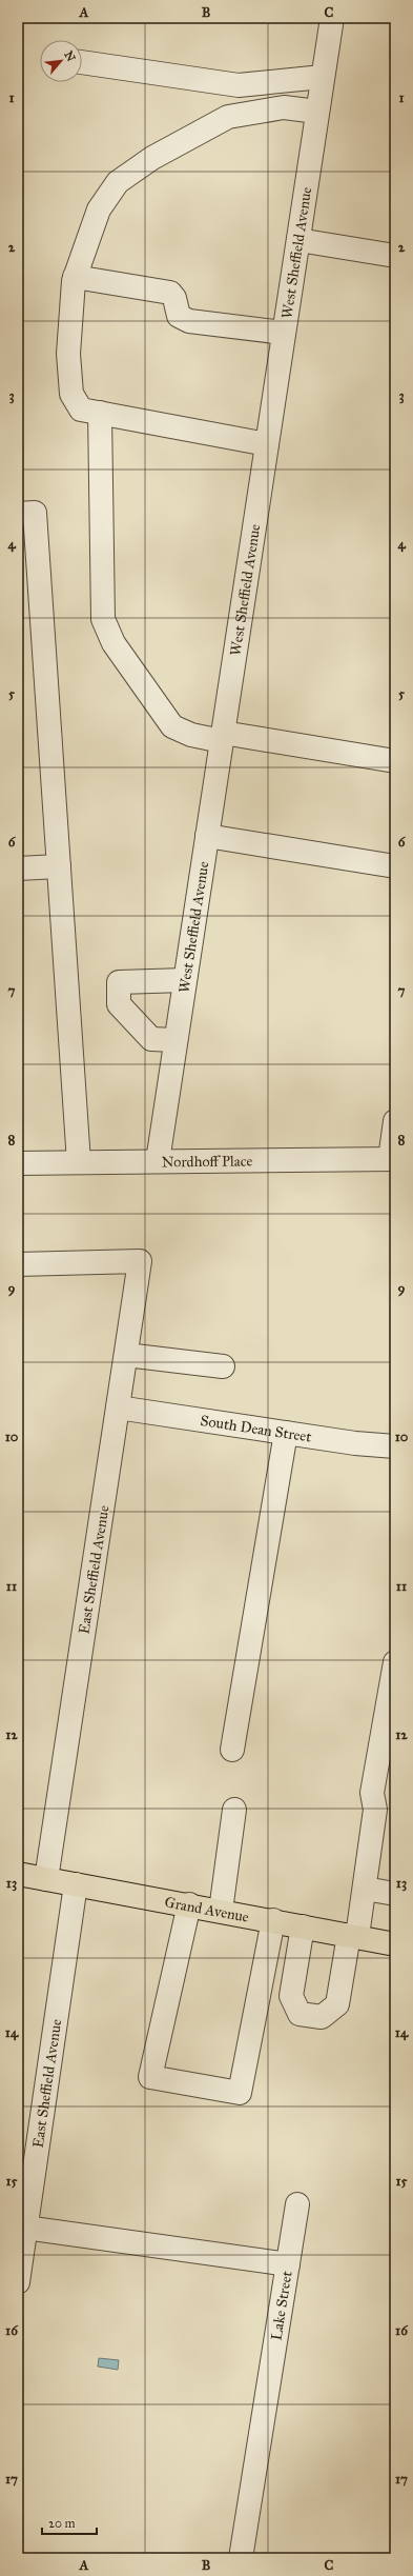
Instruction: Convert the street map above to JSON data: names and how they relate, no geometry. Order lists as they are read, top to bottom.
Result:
{
  "streets": {
    "main road": ["Grand Avenue"],
    "street": [
      "West Sheffield Avenue",
      "Nordhoff Place",
      "South Dean Street",
      "East Sheffield Avenue",
      "Lake Street"
    ]
  },
  "crossings": [
    ["West Sheffield Avenue", "Nordhoff Place"],
    ["South Dean Street", "East Sheffield Avenue"],
    ["East Sheffield Avenue", "Grand Avenue"],
    ["East Sheffield Avenue", "Lake Street"]
  ],
  "scale_bar": "20 m",
  "north": "top right",
  "grid": {
    "columns": ["A", "B", "C"],
    "rows": [
      "1",
      "2",
      "3",
      "4",
      "5",
      "6",
      "7",
      "8",
      "9",
      "10",
      "11",
      "12",
      "13",
      "14",
      "15",
      "16",
      "17"
    ]
  }
}
